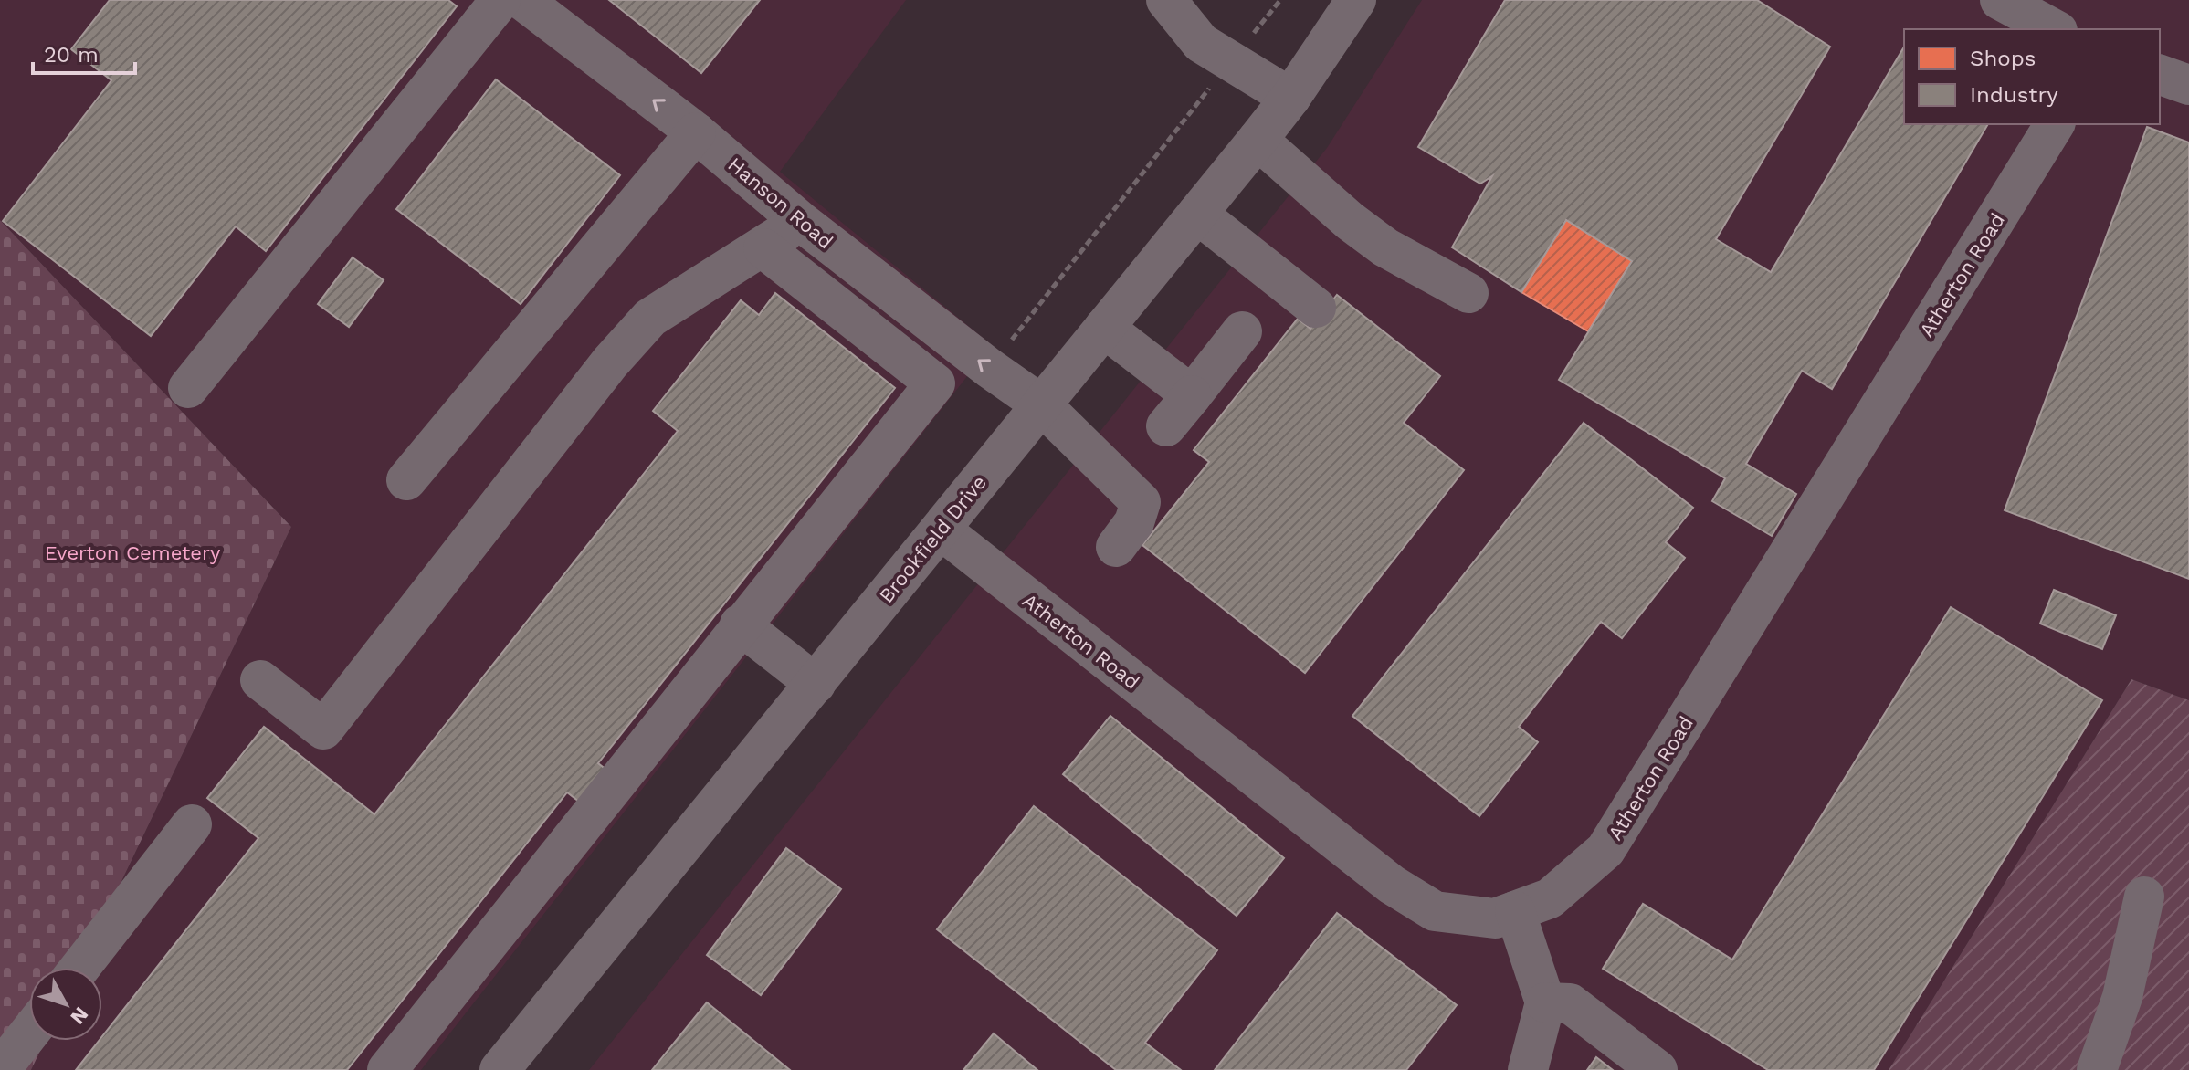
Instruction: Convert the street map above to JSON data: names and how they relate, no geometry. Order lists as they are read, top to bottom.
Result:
{
  "streets": {
    "street": ["Hanson Road", "Atherton Road", "Brookfield Drive"]
  },
  "crossings": [
    ["Hanson Road", "Brookfield Drive"],
    ["Atherton Road", "Brookfield Drive"]
  ],
  "one_way": ["Hanson Road"],
  "parks": ["Everton Cemetery"],
  "legend": ["Shops", "Industry"],
  "scale_bar": "20 m",
  "north": "bottom right"
}
